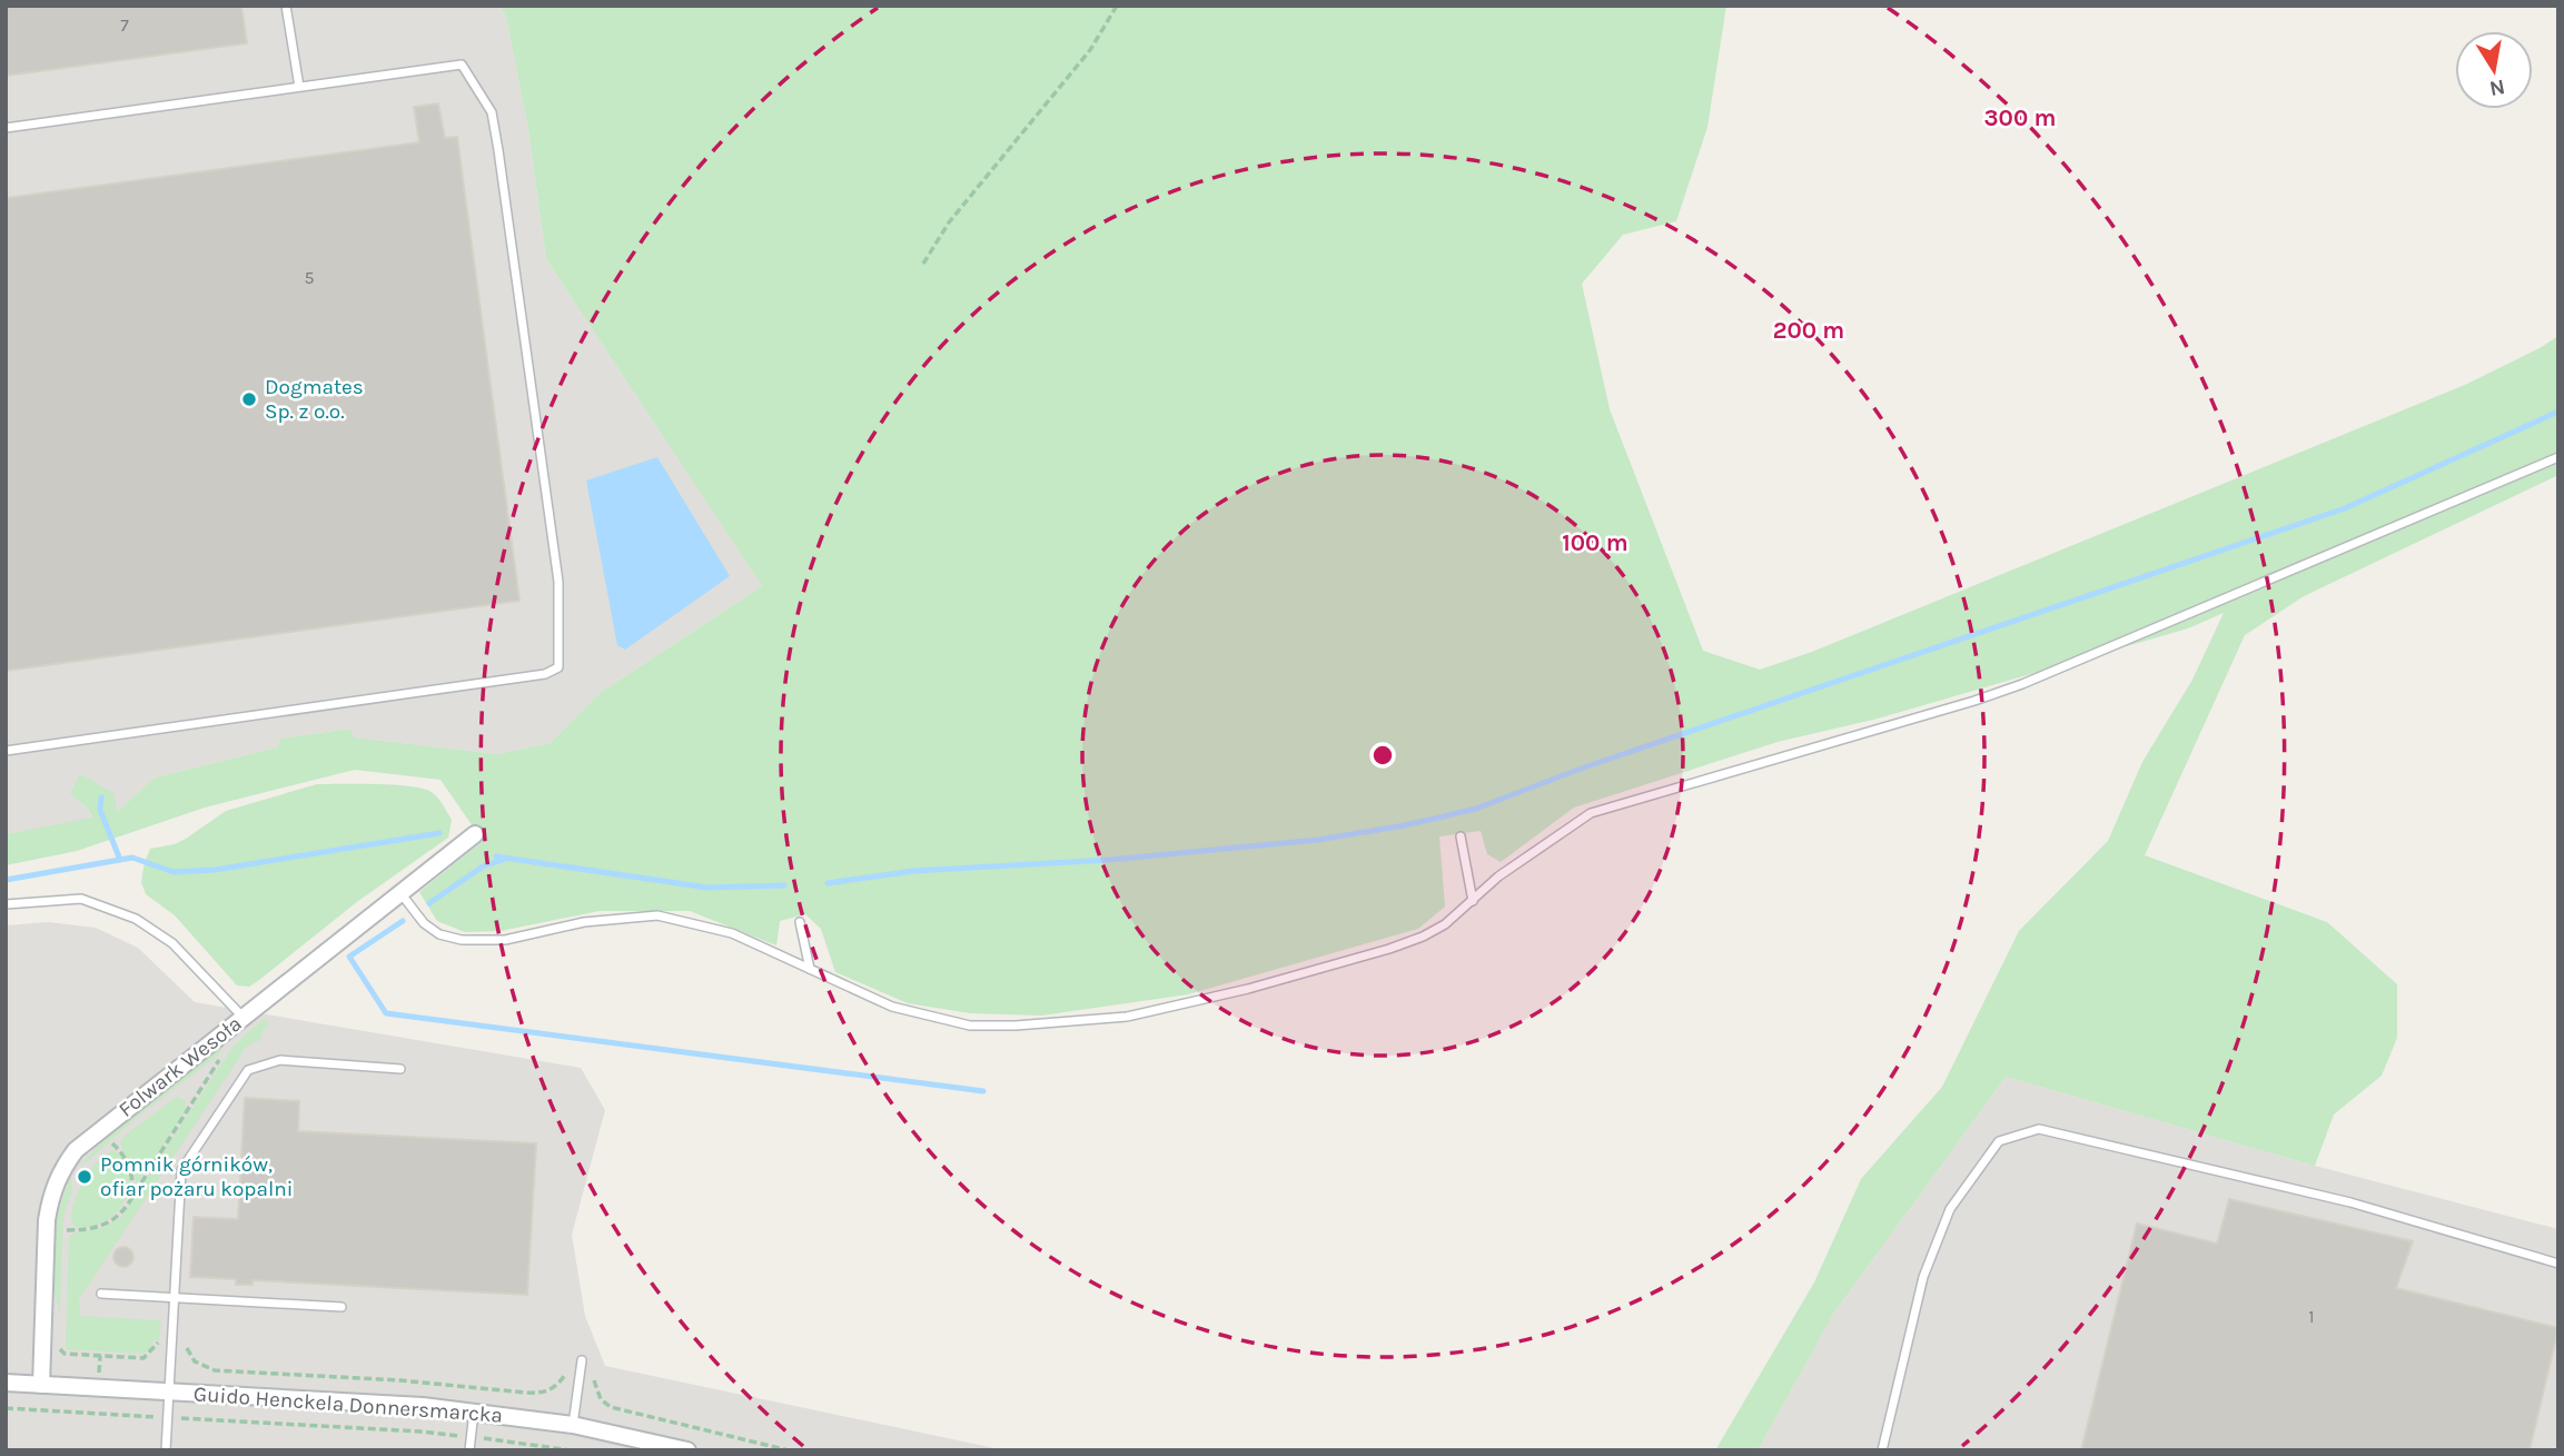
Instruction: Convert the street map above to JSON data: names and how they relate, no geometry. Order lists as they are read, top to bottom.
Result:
{
  "streets": {
    "street": ["Folwark Wesoła", "Guido Henckela Donnersmarcka"]
  },
  "crossings": [
    ["Folwark Wesoła", "Guido Henckela Donnersmarcka"]
  ],
  "places": ["Dogmates Sp. z o.o.", "Pomnik górników, ofiar pożaru kopalni"],
  "house_numbers": ["7", "5", "1"],
  "north": "bottom",
  "rings": ["300 m", "200 m", "100 m"]
}
